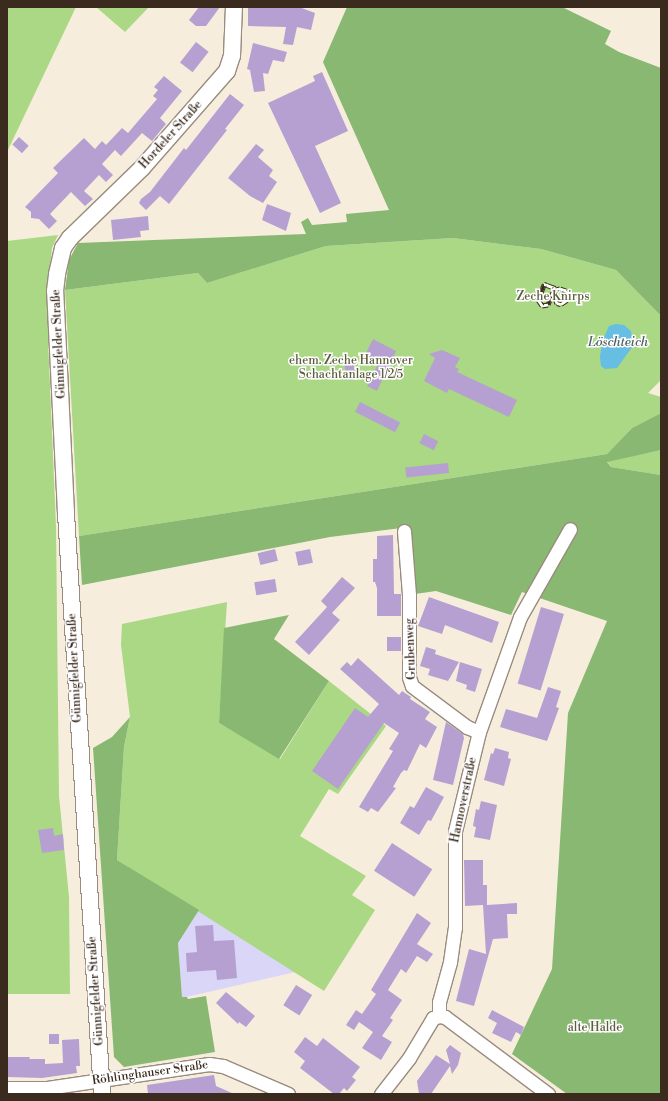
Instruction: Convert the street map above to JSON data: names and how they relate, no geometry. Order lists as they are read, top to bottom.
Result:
{
  "streets": {
    "street": [
      "Hordeler Straße",
      "Günnigfelder Straße",
      "Grubenweg",
      "Hannoverstraße",
      "Röhlinghauser Straße"
    ]
  },
  "crossings": [
    ["Hordeler Straße", "Günnigfelder Straße"],
    ["Günnigfelder Straße", "Röhlinghauser Straße"],
    ["Grubenweg", "Hannoverstraße"]
  ],
  "water": ["Löschteich"],
  "parks": ["Zeche Knirps", "ehem. Zeche Hannover Schachtanlage 1/2/5", "alte Halde"]
}
